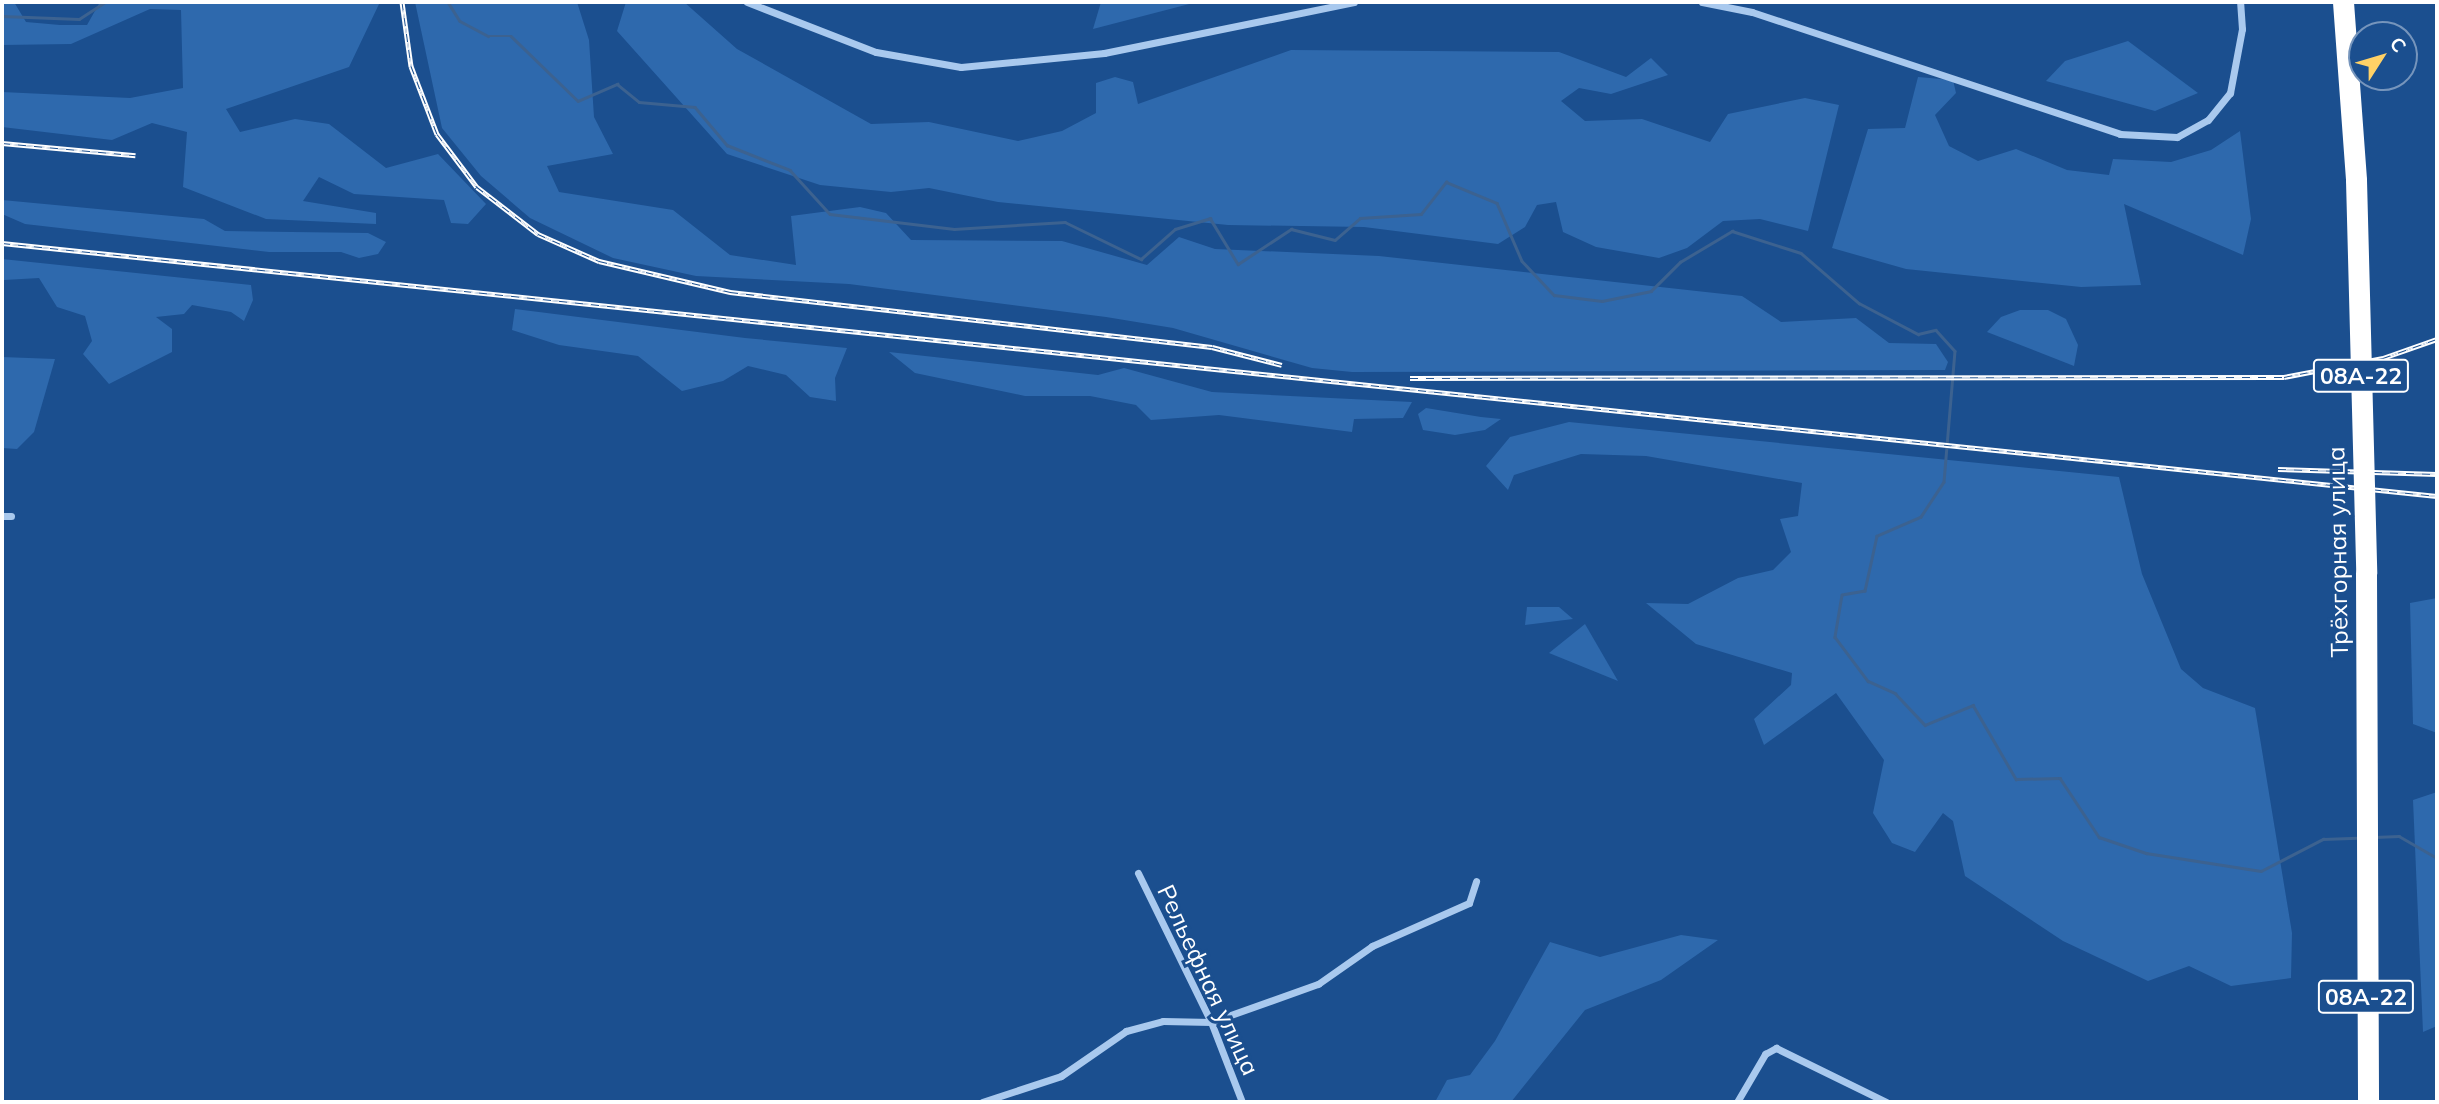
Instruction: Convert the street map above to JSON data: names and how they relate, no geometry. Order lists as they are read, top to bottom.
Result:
{
  "streets": {
    "highway": ["08А-22", "Трёхгорная улица"],
    "street": ["Рельефная улица"]
  },
  "north": "top right"
}
